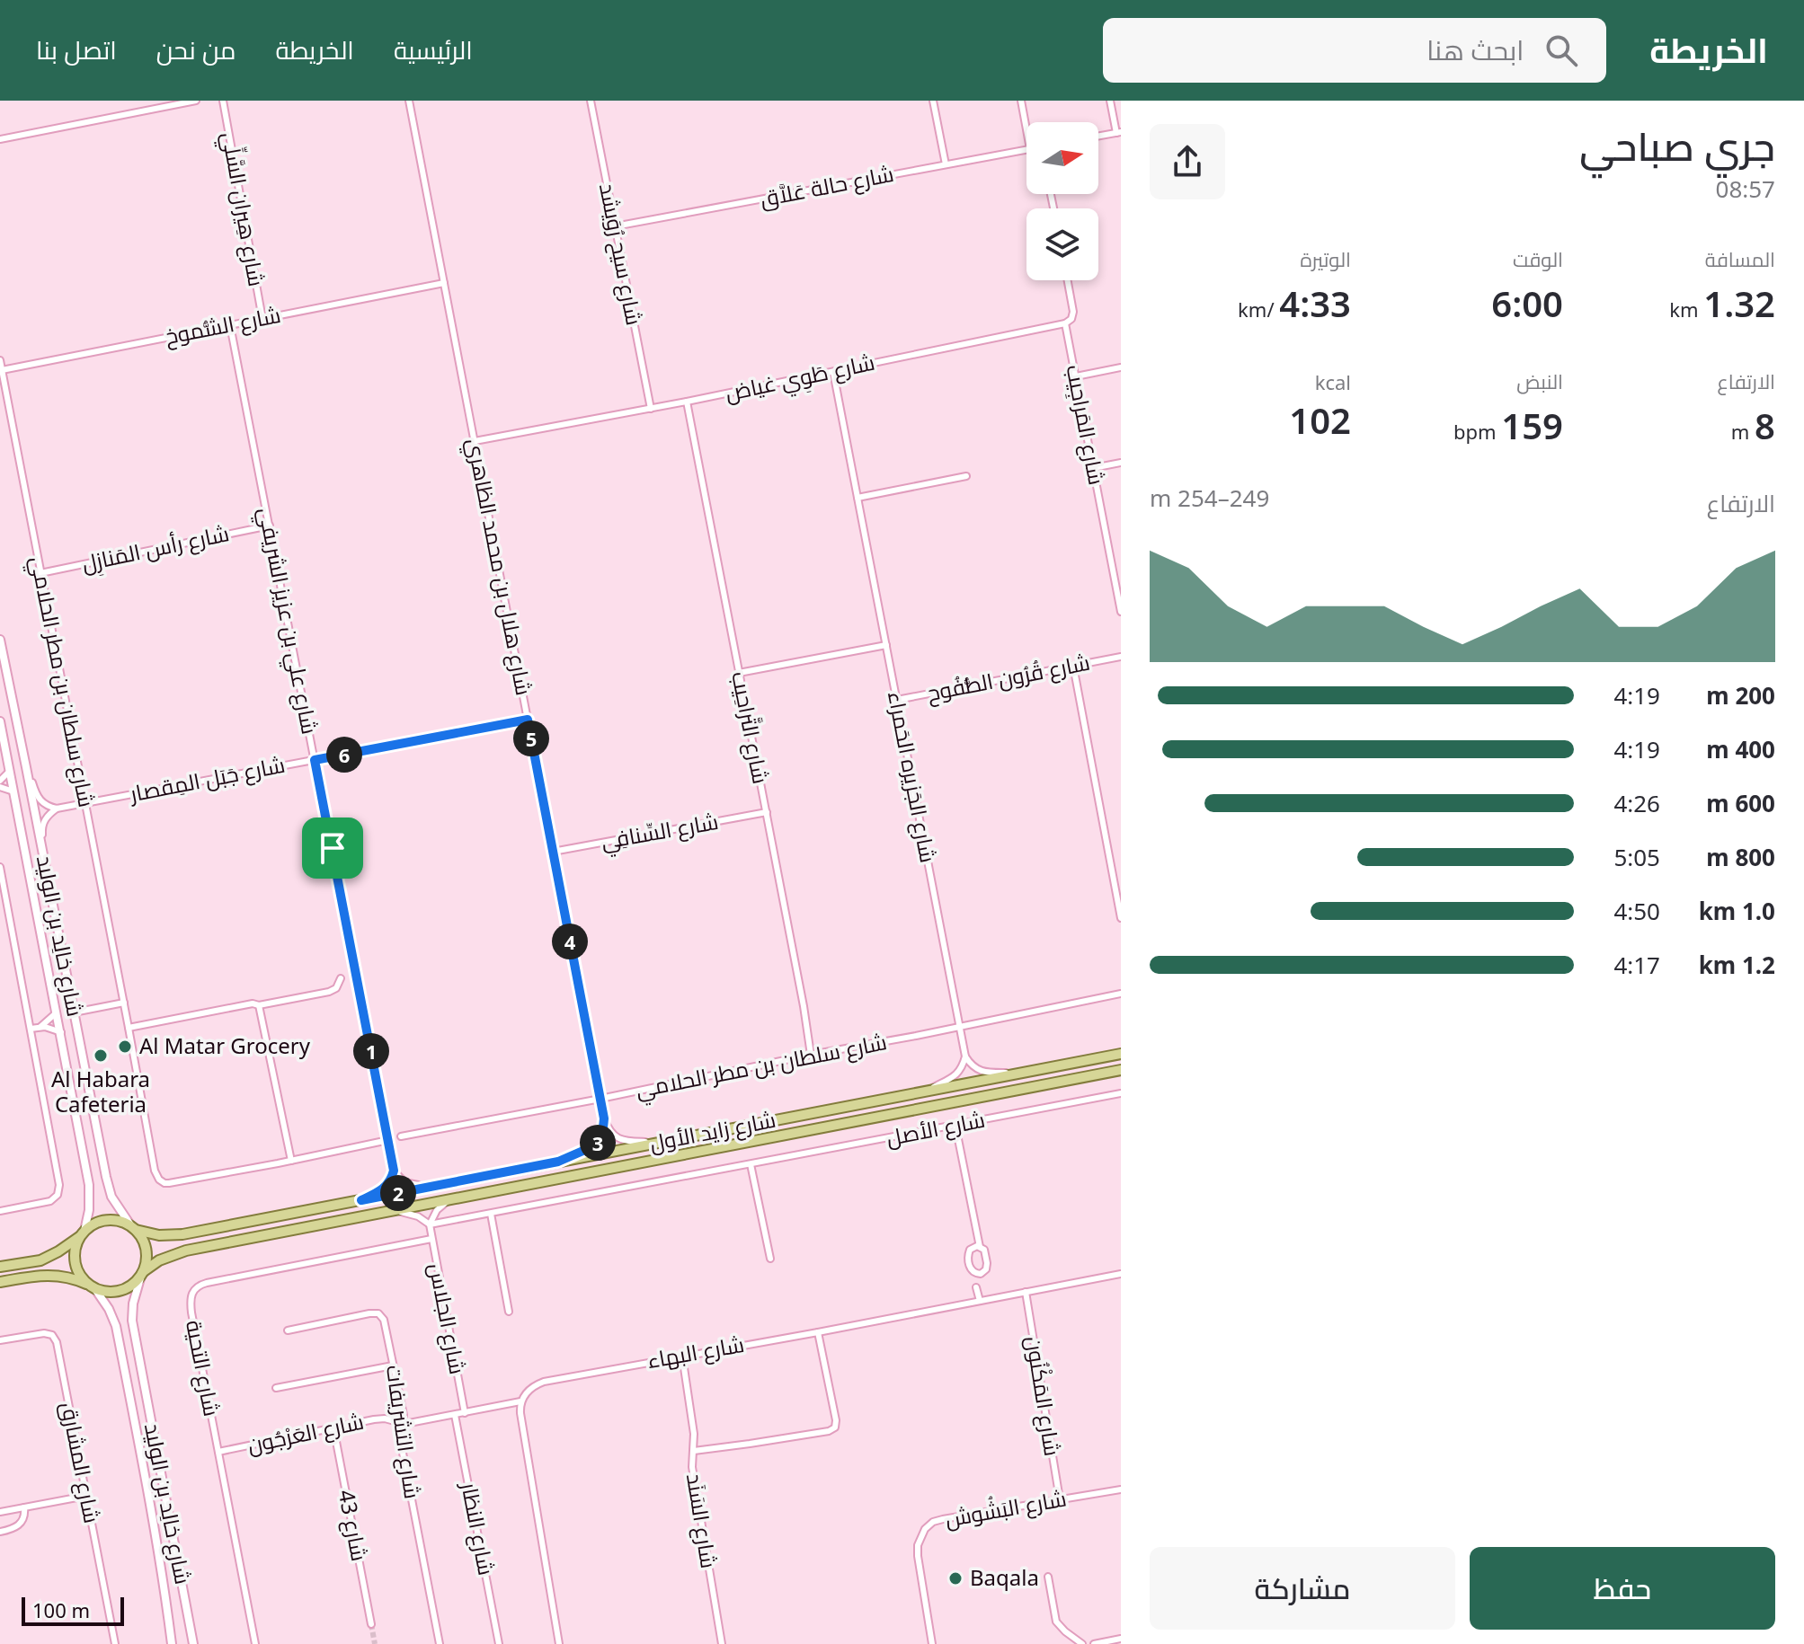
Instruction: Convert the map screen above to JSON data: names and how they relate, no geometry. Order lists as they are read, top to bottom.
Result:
{
  "streets": {
    "main road": ["شارع زايد الأول"],
    "street": [
      "شارع حالة عَلاَّق",
      "شارع هِيران السَّلِّي",
      "شارع سيح رُوَيشد",
      "شارع الشُّموخ",
      "شارع طَوِي غياض",
      "شارع المَراجِيب",
      "شارع رأس المَنازِل",
      "شارع هلال بن محمد الظاهري",
      "شارع علي بن عزيز الشريفي",
      "شارع قُرُون الطُّفُوح",
      "شارع سلطان بن مطر الحلامي",
      "شارع التَّراحِيب",
      "شارع الجَزيره الحَمراء",
      "شارع جَبَل المِقصار",
      "شارع السِّنافِي",
      "شارع خالِد بن الوليد",
      "شارع الأصل",
      "شارع الجلاس",
      "شارع البهاء",
      "شارع التحية",
      "شارع المَكْنُون",
      "شارع التشريفات",
      "شارع العَرْجُون",
      "شارع المشارق",
      "شارع البَشُوش",
      "شارع السَنَد",
      "شارع 43",
      "شارع النظار"
    ]
  },
  "crossings": [
    ["شارع حالة عَلاَّق", "شارع سيح رُوَيشد"],
    ["شارع هِيران السَّلِّي", "شارع الشُّموخ"],
    ["شارع سيح رُوَيشد", "شارع طَوِي غياض"],
    ["شارع الشُّموخ", "شارع هلال بن محمد الظاهري"],
    ["شارع الشُّموخ", "شارع علي بن عزيز الشريفي"],
    ["شارع الشُّموخ", "شارع سلطان بن مطر الحلامي"],
    ["شارع طَوِي غياض", "شارع المَراجِيب"],
    ["شارع طَوِي غياض", "شارع هلال بن محمد الظاهري"],
    ["شارع طَوِي غياض", "شارع التَّراحِيب"],
    ["شارع طَوِي غياض", "شارع الجَزيره الحَمراء"],
    ["شارع رأس المَنازِل", "شارع علي بن عزيز الشريفي"],
    ["شارع رأس المَنازِل", "شارع سلطان بن مطر الحلامي"],
    ["شارع هلال بن محمد الظاهري", "شارع سلطان بن مطر الحلامي"],
    ["شارع هلال بن محمد الظاهري", "شارع جَبَل المِقصار"],
    ["شارع هلال بن محمد الظاهري", "شارع السِّنافِي"],
    ["شارع علي بن عزيز الشريفي", "شارع سلطان بن مطر الحلامي"],
    ["شارع علي بن عزيز الشريفي", "شارع جَبَل المِقصار"],
    ["شارع قُرُون الطُّفُوح", "شارع الجَزيره الحَمراء"],
    ["شارع سلطان بن مطر الحلامي", "شارع التَّراحِيب"],
    ["شارع سلطان بن مطر الحلامي", "شارع الجَزيره الحَمراء"],
    ["شارع سلطان بن مطر الحلامي", "شارع جَبَل المِقصار"],
    ["شارع التَّراحِيب", "شارع السِّنافِي"],
    ["شارع خالِد بن الوليد", "شارع زايد الأول"],
    ["شارع الأصل", "شارع الجلاس"],
    ["شارع الجلاس", "شارع التحية"],
    ["شارع الجلاس", "شارع العَرْجُون"],
    ["شارع البهاء", "شارع المَكْنُون"],
    ["شارع البهاء", "شارع العَرْجُون"],
    ["شارع البهاء", "شارع السَنَد"],
    ["شارع التحية", "شارع العَرْجُون"],
    ["شارع المَكْنُون", "شارع البَشُوش"],
    ["شارع التشريفات", "شارع العَرْجُون"],
    ["شارع العَرْجُون", "شارع 43"],
    ["شارع العَرْجُون", "شارع النظار"]
  ],
  "places": ["Al Matar Grocery", "Al Habara Cafeteria", "Baqala"],
  "scale_bar": "100 m",
  "north": "right",
  "page": {
    "header": "الخريطة",
    "search": "ابحث هنا",
    "nav": [
      "الرئيسية",
      "الخريطة",
      "من نحن",
      "اتصل بنا"
    ],
    "heading": ["جري صباحي", "08:57"],
    "stats": [
      ["المسافة", "1.32 km"],
      ["الوقت", "6:00"],
      ["الوتيرة", "4:33 /km"],
      ["الارتفاع", "8 m"],
      ["النبض", "159 bpm"],
      ["kcal", "102"]
    ],
    "chart": ["الارتفاع", "249–254 m"],
    "list": [
      {
        "name": "200 m",
        "note": "4:19"
      },
      {
        "name": "400 m",
        "note": "4:19"
      },
      {
        "name": "600 m",
        "note": "4:26"
      },
      {
        "name": "800 m",
        "note": "5:05"
      },
      {
        "name": "1.0 km",
        "note": "4:50"
      },
      {
        "name": "1.2 km",
        "note": "4:17"
      }
    ],
    "pins": [
      "5",
      "6",
      "4",
      "1",
      "3",
      "2"
    ],
    "buttons": ["حفظ", "مشاركة"],
    "scale": "100 m"
  }
}
